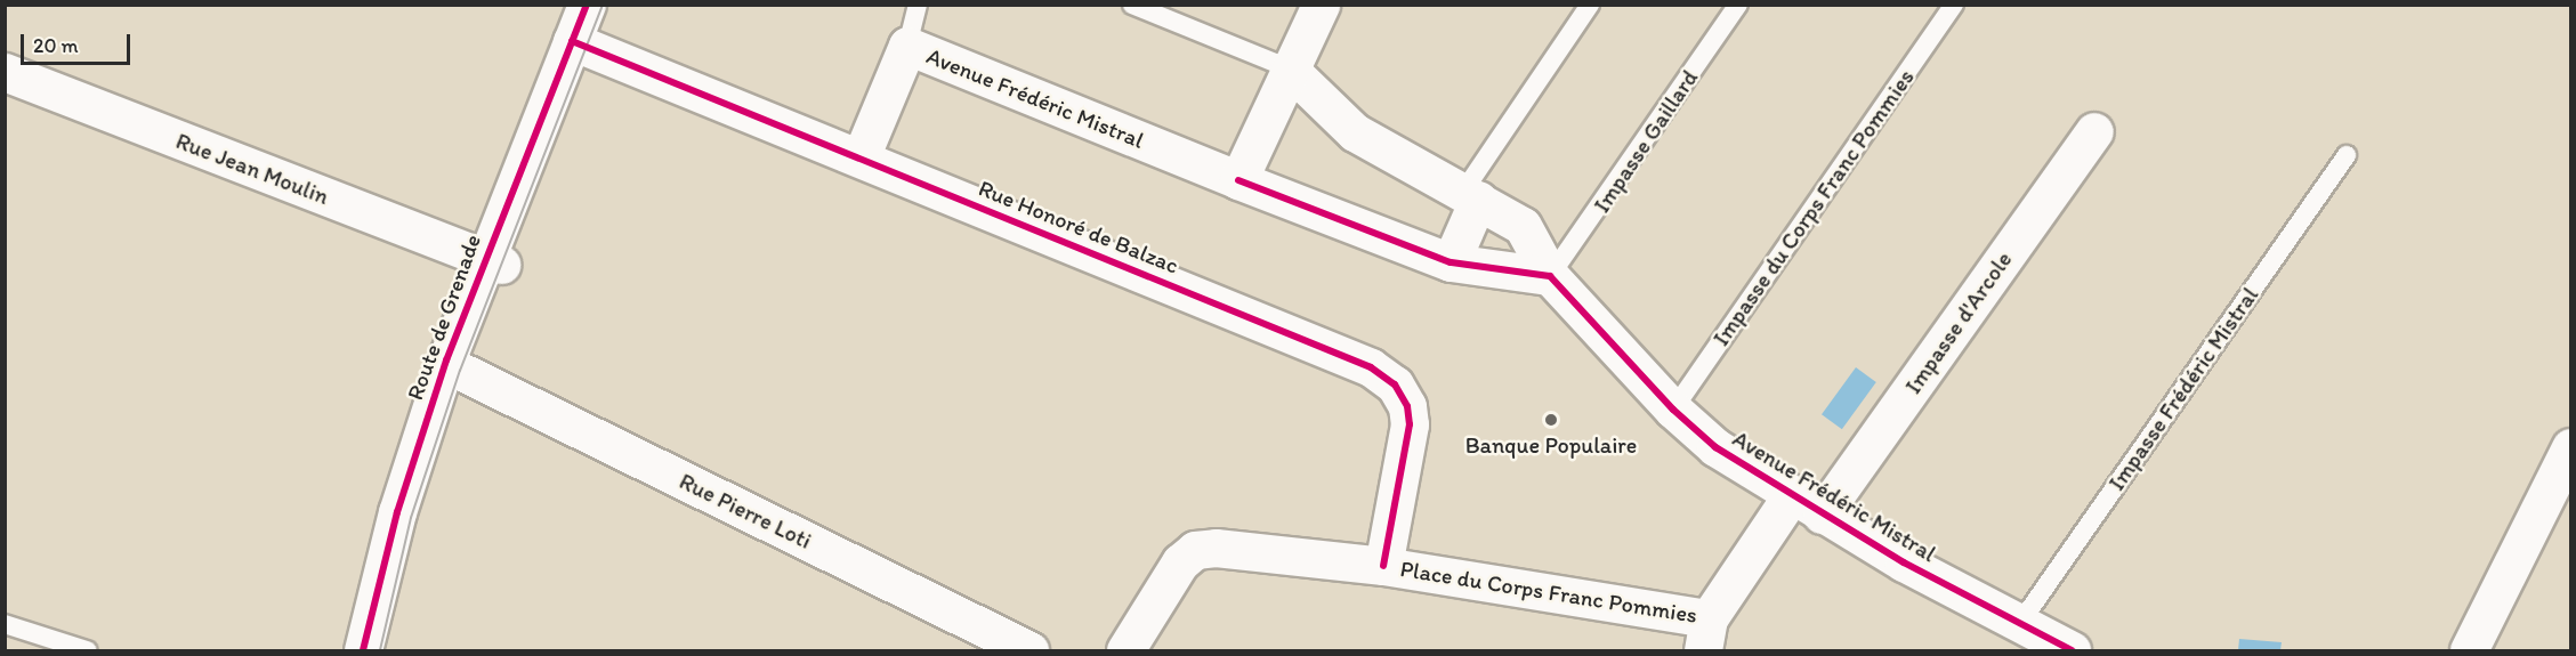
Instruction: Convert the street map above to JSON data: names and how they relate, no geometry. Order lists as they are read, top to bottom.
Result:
{
  "streets": {
    "street": [
      "Avenue Frédéric Mistral",
      "Rue Jean Moulin",
      "Rue Honoré de Balzac",
      "Route de Grenade",
      "Impasse d'Arcole",
      "Rue Pierre Loti",
      "Place du Corps Franc Pommies"
    ],
    "lane": ["Impasse Gaillard", "Impasse du Corps Franc Pommies", "Impasse Frédéric Mistral"]
  },
  "crossings": [
    ["Avenue Frédéric Mistral", "Impasse Gaillard"],
    ["Avenue Frédéric Mistral", "Impasse du Corps Franc Pommies"],
    ["Avenue Frédéric Mistral", "Rue Honoré de Balzac"],
    ["Avenue Frédéric Mistral", "Impasse d'Arcole"],
    ["Avenue Frédéric Mistral", "Impasse Frédéric Mistral"],
    ["Rue Jean Moulin", "Route de Grenade"],
    ["Rue Honoré de Balzac", "Route de Grenade"],
    ["Rue Honoré de Balzac", "Place du Corps Franc Pommies"],
    ["Route de Grenade", "Rue Pierre Loti"],
    ["Impasse d'Arcole", "Place du Corps Franc Pommies"]
  ],
  "places": ["Banque Populaire"],
  "scale_bar": "20 m"
}
